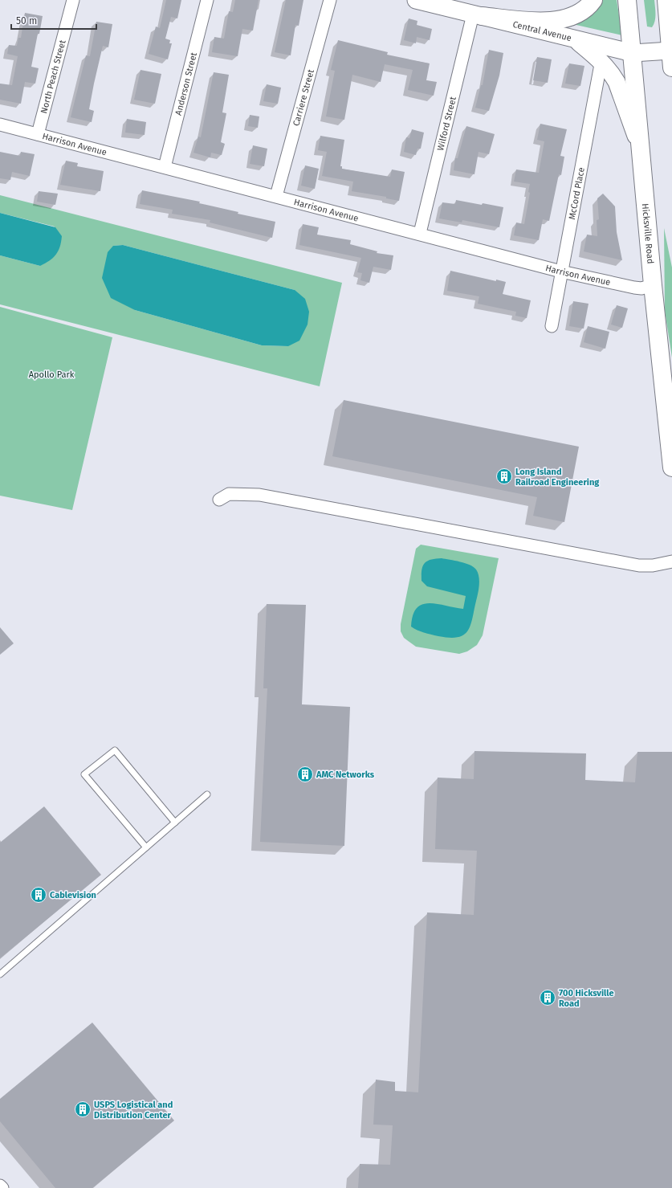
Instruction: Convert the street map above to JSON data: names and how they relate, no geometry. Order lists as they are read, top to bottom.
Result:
{
  "streets": {
    "main road": ["Central Avenue", "Hicksville Road"],
    "street": [
      "North Peach Street",
      "Anderson Street",
      "Carriere Street",
      "Wilford Street",
      "Harrison Avenue",
      "McCord Place"
    ]
  },
  "crossings": [
    ["Central Avenue", "Wilford Street"],
    ["Central Avenue", "Hicksville Road"],
    ["North Peach Street", "Harrison Avenue"],
    ["Anderson Street", "Harrison Avenue"],
    ["Carriere Street", "Harrison Avenue"],
    ["Wilford Street", "Harrison Avenue"],
    ["Harrison Avenue", "McCord Place"],
    ["Harrison Avenue", "Hicksville Road"]
  ],
  "parks": ["Apollo Park"],
  "places": {
    "building": [
      "Long Island Railroad Engineering",
      "AMC Networks",
      "Cablevision",
      "700 Hicksville Road",
      "USPS Logistical and Distribution Center"
    ]
  },
  "scale_bar": "50 m"
}
